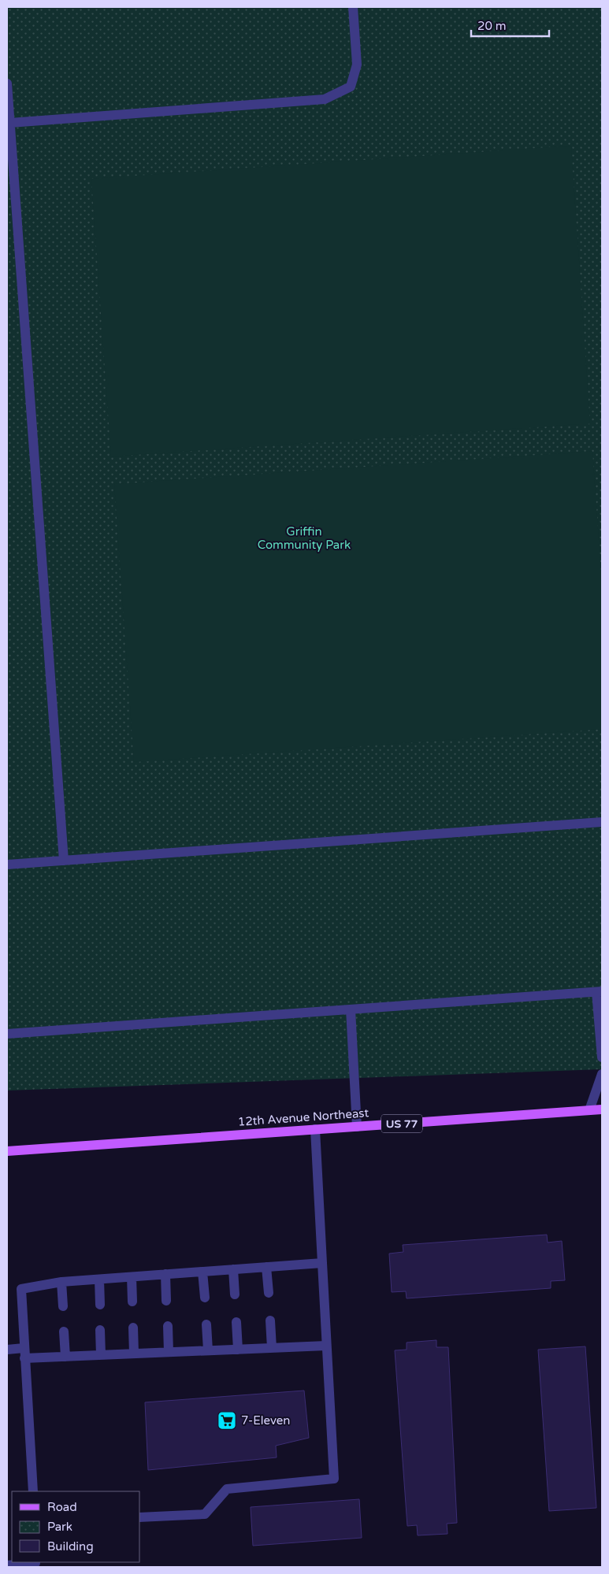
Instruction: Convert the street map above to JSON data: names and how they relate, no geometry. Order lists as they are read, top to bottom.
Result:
{
  "streets": {
    "main road": ["12th Avenue Northeast", "US 77"]
  },
  "parks": ["Griffin Community Park"],
  "places": {
    "supermarket": ["7-Eleven"]
  },
  "legend": ["Road", "Park", "Building"],
  "scale_bar": "20 m"
}
